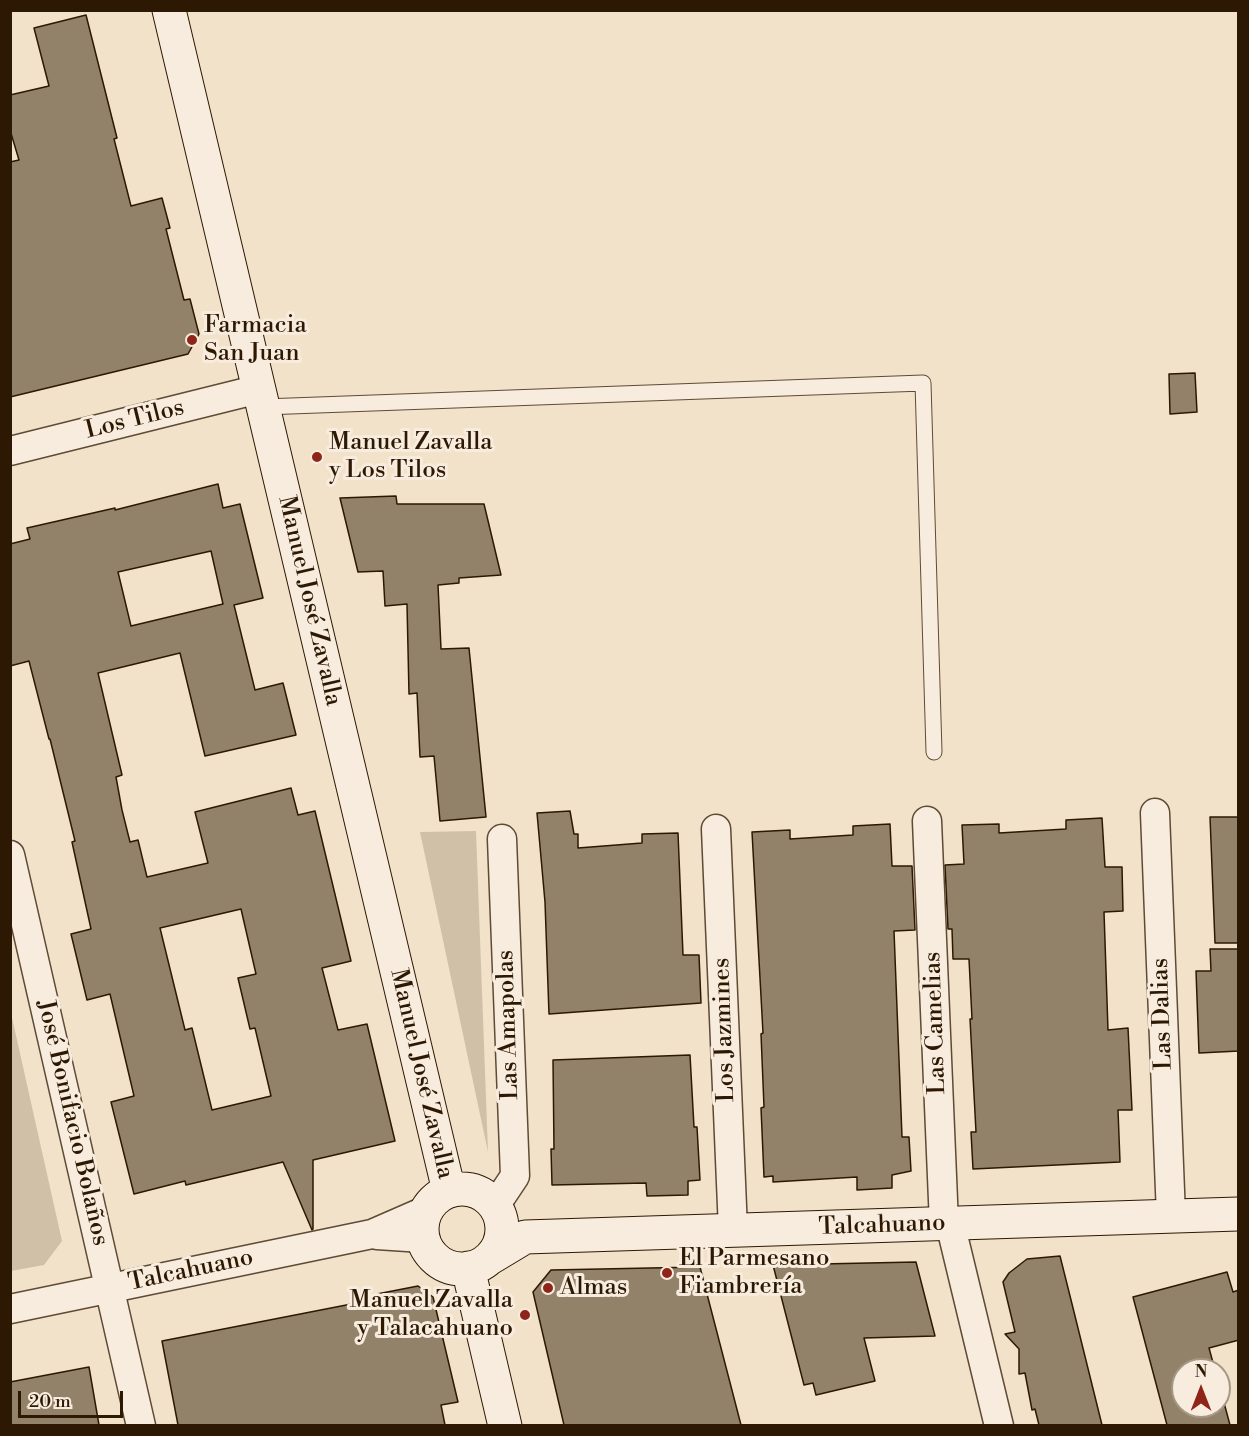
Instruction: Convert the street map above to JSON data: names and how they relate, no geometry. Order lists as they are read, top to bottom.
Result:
{
  "streets": {
    "street": [
      "Los Tilos",
      "Manuel José Zavalla",
      "Las Dalias",
      "Las Camelias",
      "Las Amapolas",
      "Los Jazmines",
      "José Bonifacio Bolaños",
      "Talcahuano"
    ]
  },
  "crossings": [
    ["Los Tilos", "Manuel José Zavalla"],
    ["Manuel José Zavalla", "Las Amapolas"],
    ["Manuel José Zavalla", "Talcahuano"],
    ["Las Dalias", "Talcahuano"],
    ["Las Camelias", "Talcahuano"],
    ["Las Amapolas", "Talcahuano"],
    ["Los Jazmines", "Talcahuano"],
    ["José Bonifacio Bolaños", "Talcahuano"]
  ],
  "places": [
    "Farmacia San Juan",
    "Manuel Zavalla y Los Tilos",
    "El Parmesano Fiambrería",
    "Almas",
    "Manuel Zavalla y Talacahuano"
  ],
  "scale_bar": "20 m",
  "north": "top"
}
